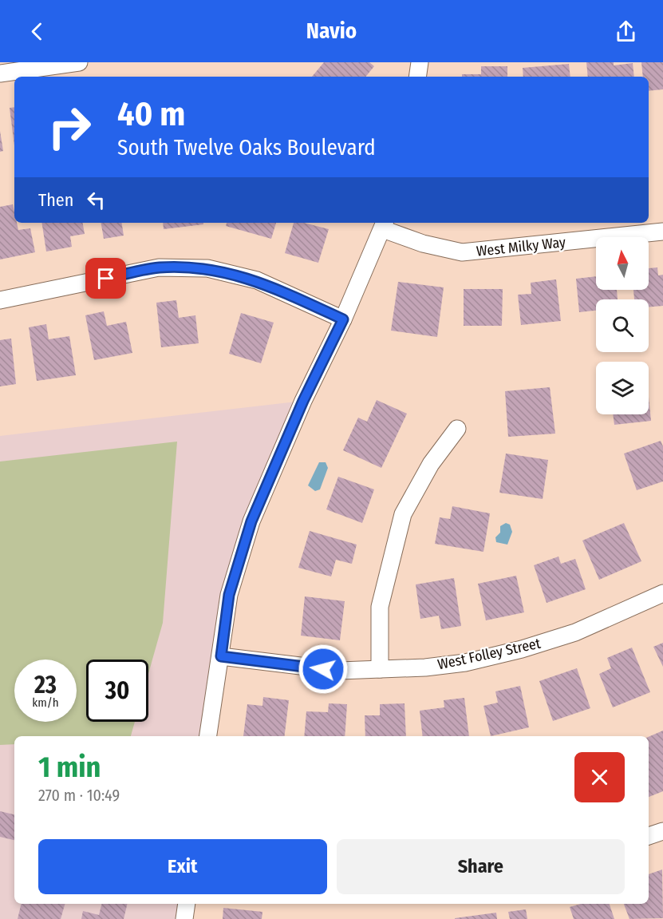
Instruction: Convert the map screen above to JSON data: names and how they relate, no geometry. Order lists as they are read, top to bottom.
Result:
{
  "streets": {
    "street": ["West Milky Way", "West Folley Street"]
  },
  "north": "top",
  "page": {
    "header": "Navio",
    "turn": ["40 m", "South Twelve Oaks Boulevard"],
    "then": "Then",
    "speed": "23 km/h",
    "limit": "30",
    "heading": ["1 min", "270 m · 10:49"],
    "buttons": ["Exit", "Share"]
  }
}
